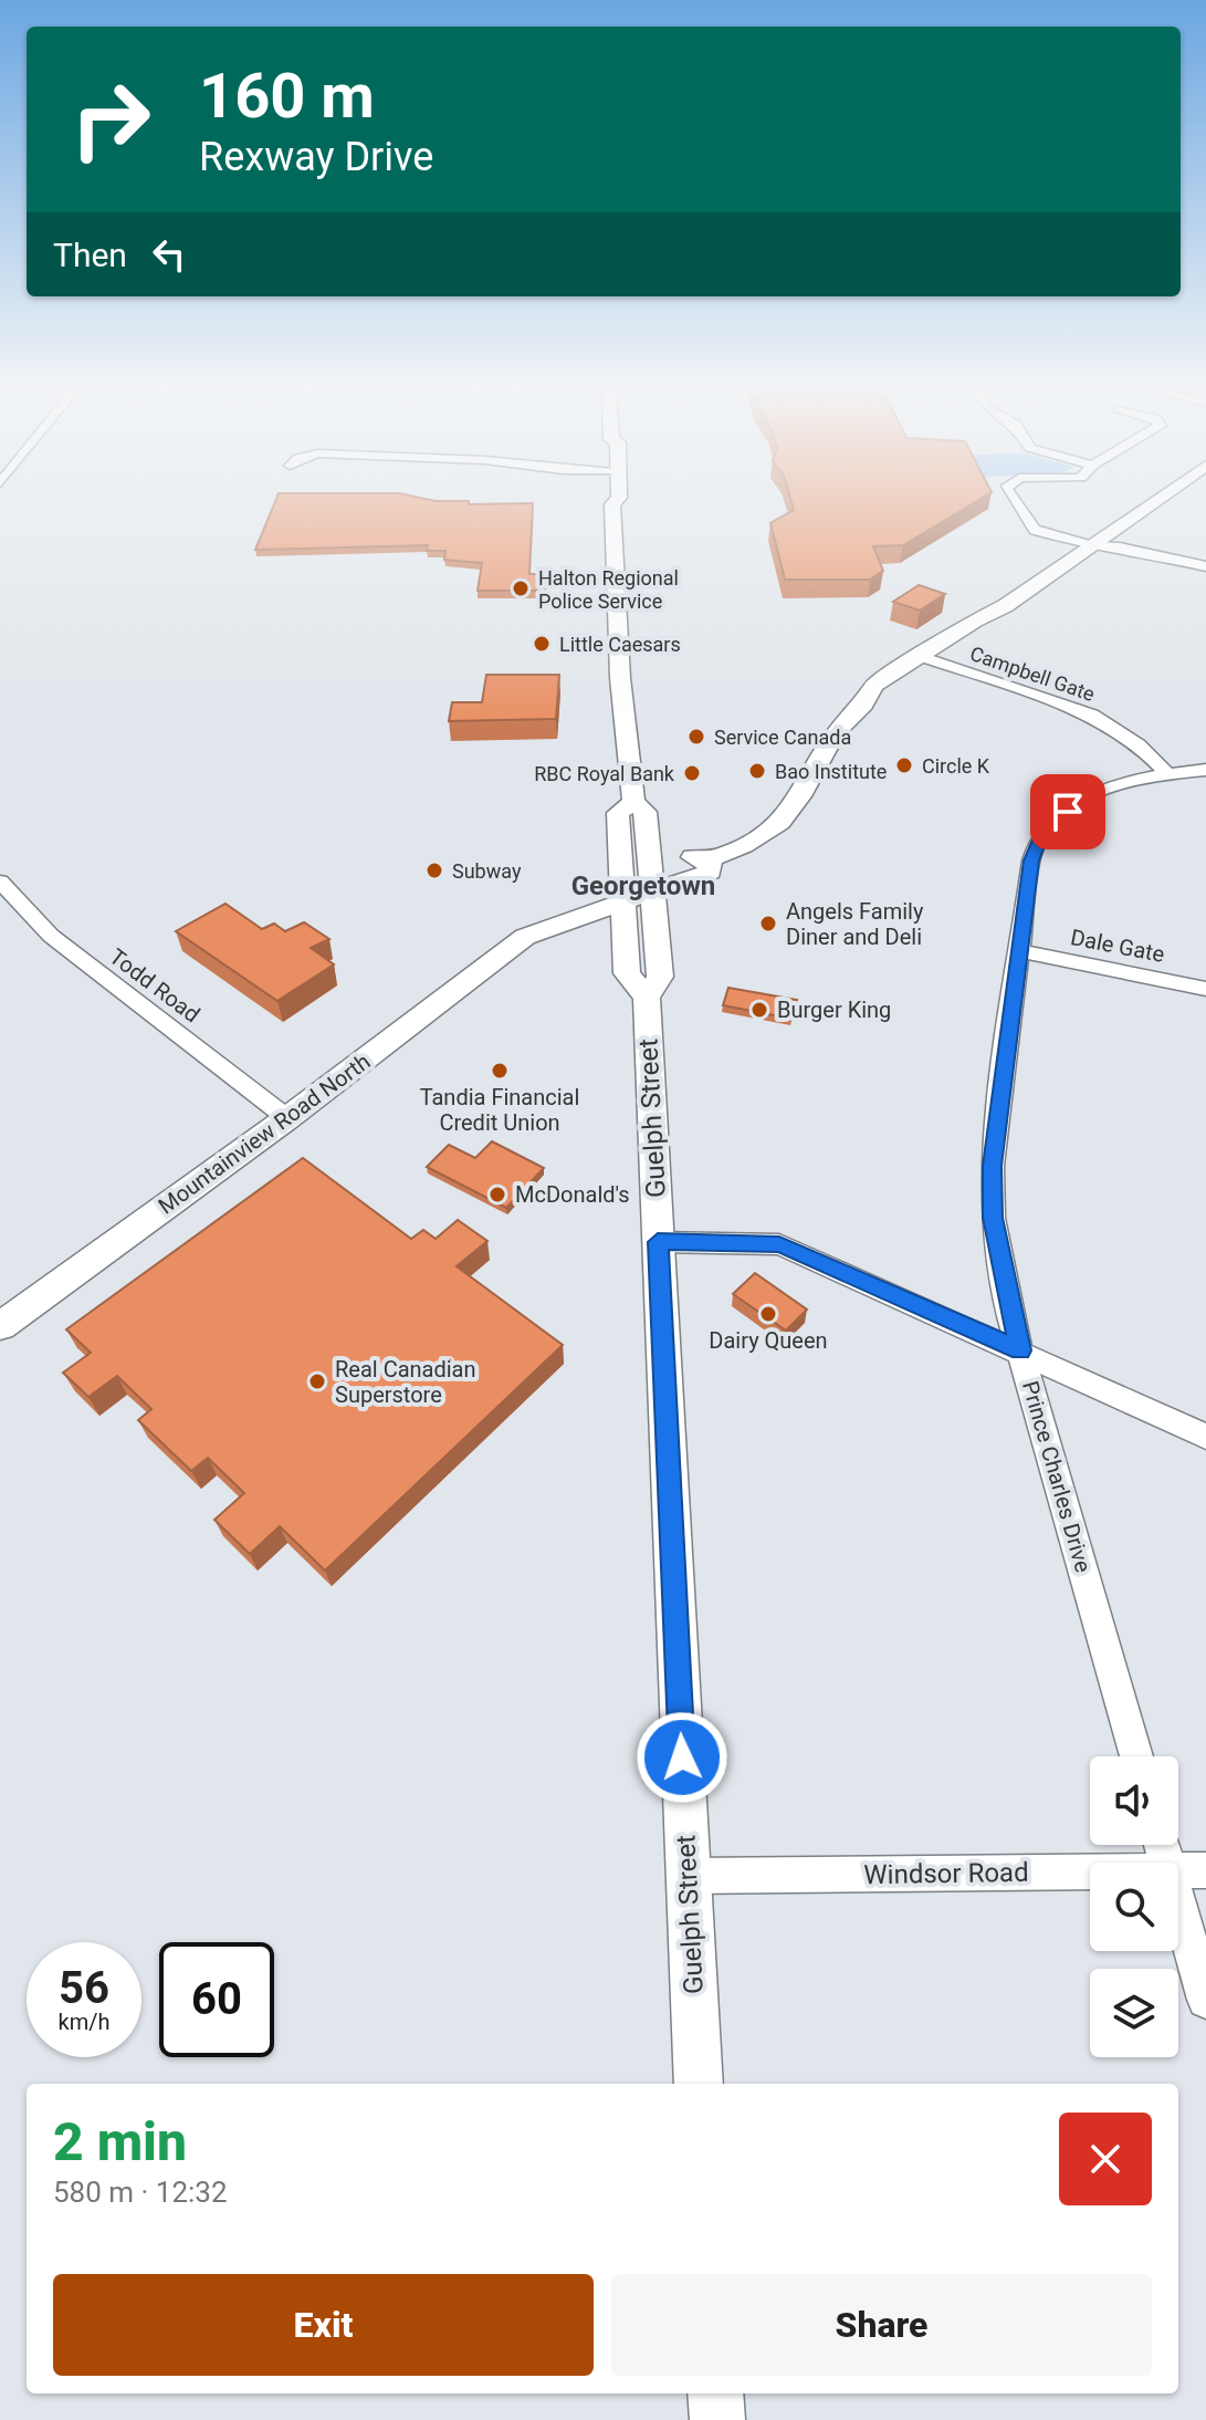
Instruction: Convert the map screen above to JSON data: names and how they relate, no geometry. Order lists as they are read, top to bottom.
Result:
{
  "streets": {
    "main road": ["Guelph Street", "Mountainview Road North"],
    "street": [
      "Campbell Gate",
      "Dale Gate",
      "Todd Road",
      "Prince Charles Drive",
      "Windsor Road"
    ]
  },
  "crossings": [
    ["Campbell Gate", "Prince Charles Drive"],
    ["Dale Gate", "Prince Charles Drive"],
    ["Todd Road", "Mountainview Road North"],
    ["Guelph Street", "Mountainview Road North"],
    ["Guelph Street", "Windsor Road"]
  ],
  "districts": ["Georgetown"],
  "places": [
    "Halton Regional Police Service",
    "Little Caesars",
    "Service Canada",
    "Circle K",
    "Bao Institute",
    "RBC Royal Bank",
    "Subway",
    "Angels Family Diner and Deli",
    "Burger King",
    "Tandia Financial Credit Union",
    "McDonald's",
    "Dairy Queen",
    "Real Canadian Superstore"
  ],
  "page": {
    "turn": ["160 m", "Rexway Drive"],
    "then": "Then",
    "speed": "56 km/h",
    "limit": "60",
    "heading": ["2 min", "580 m · 12:32"],
    "buttons": ["Exit", "Share"]
  }
}
